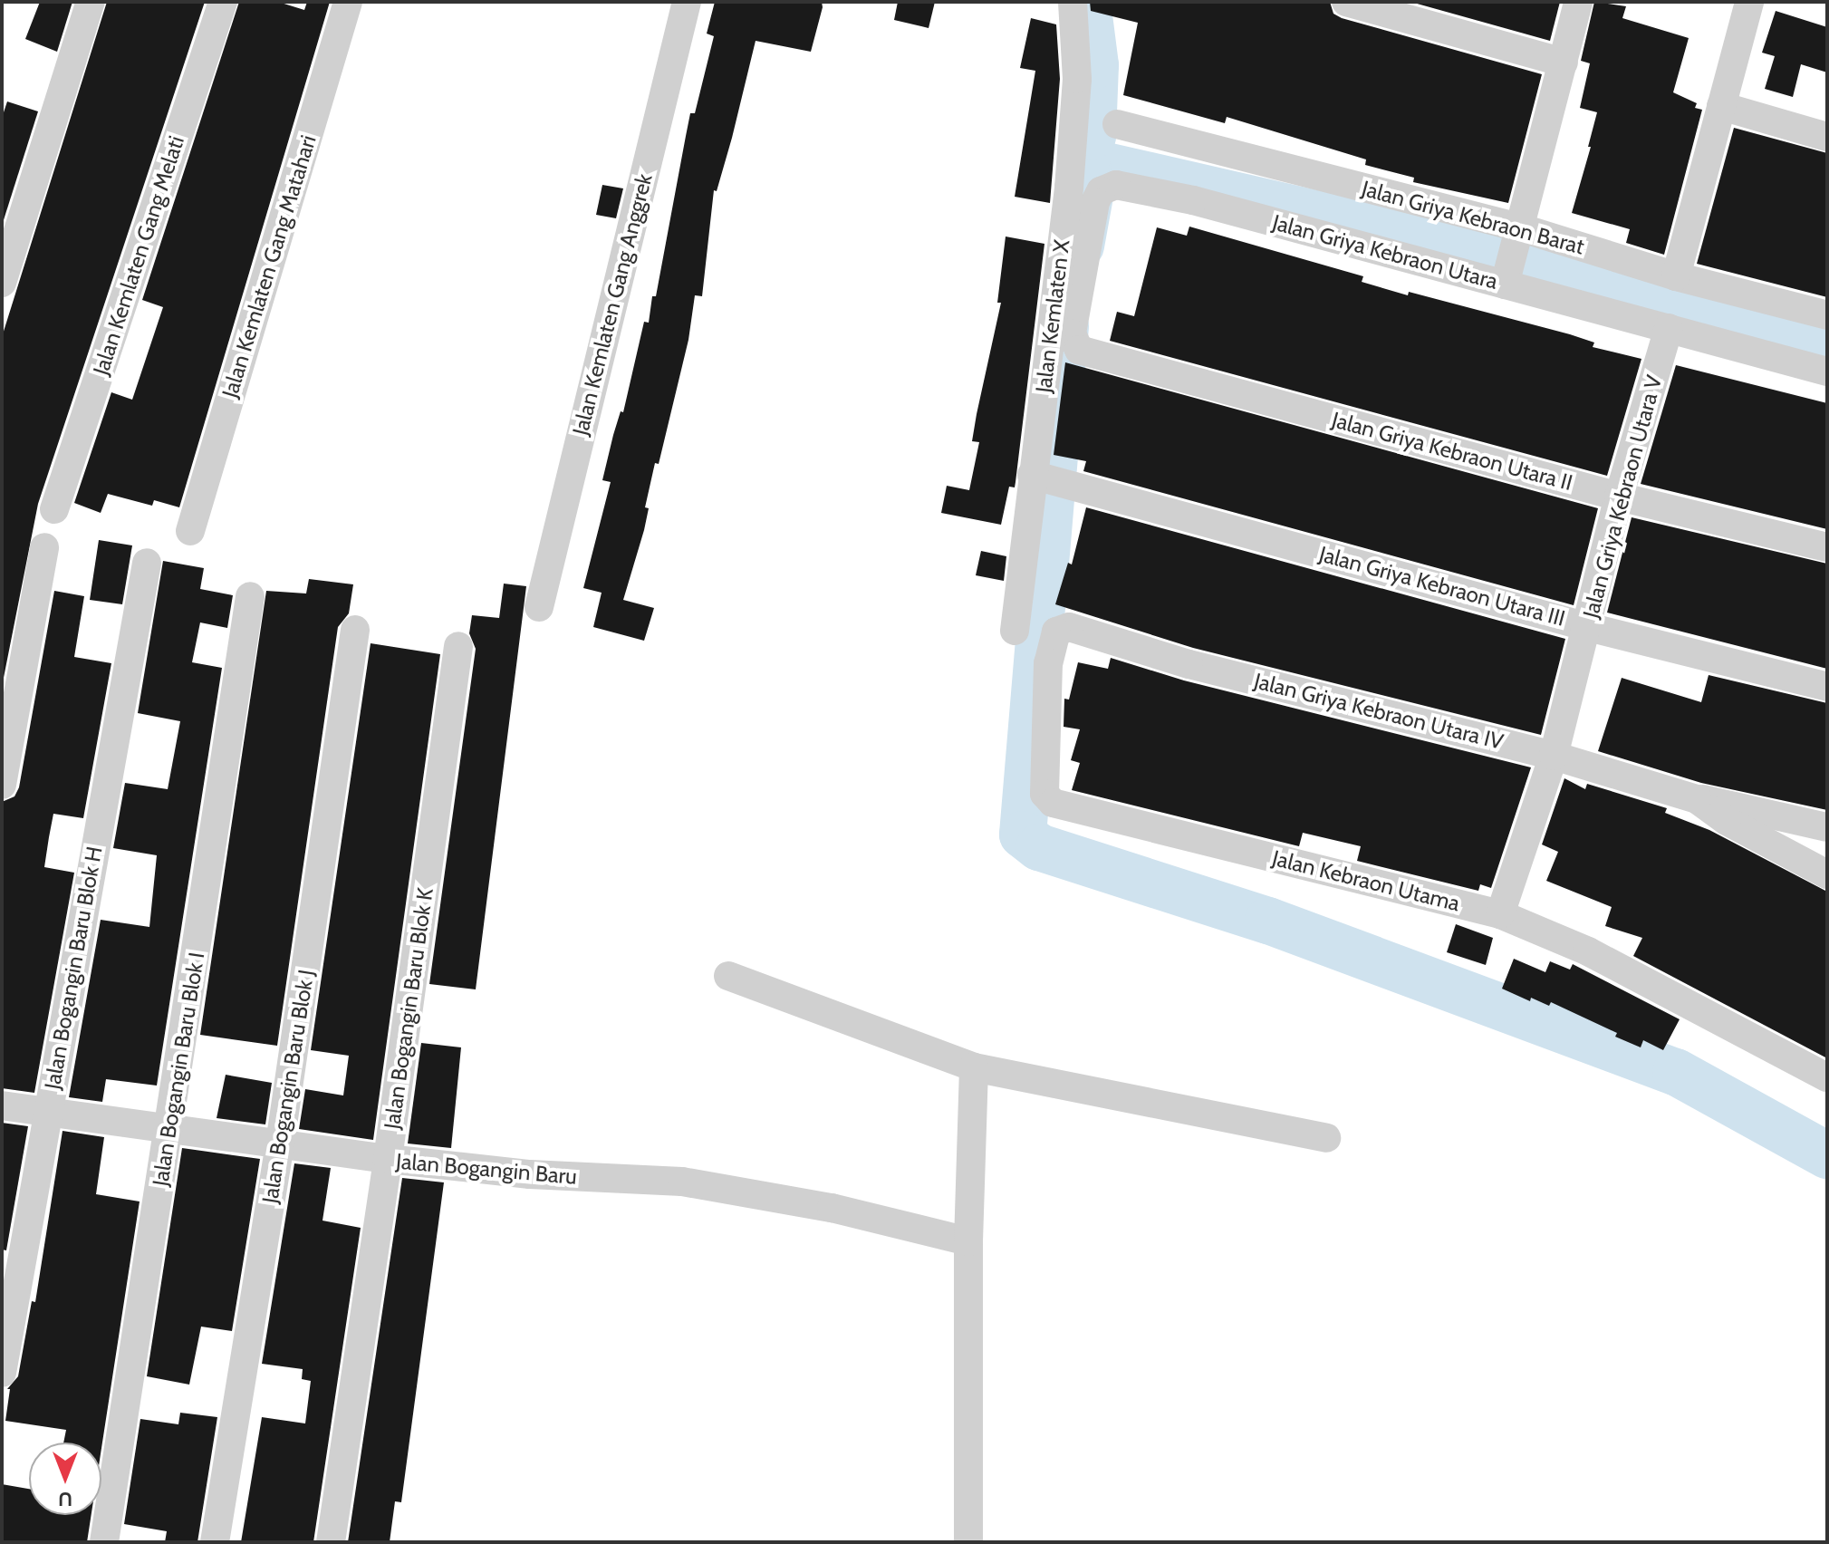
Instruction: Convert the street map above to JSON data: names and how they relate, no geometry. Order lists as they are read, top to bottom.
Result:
{
  "streets": {
    "street": [
      "Jalan Griya Kebraon Barat",
      "Jalan Griya Kebraon Utara",
      "Jalan Kemlaten Gang Melati",
      "Jalan Kemlaten Gang Matahari",
      "Jalan Kemlaten Gang Anggrek",
      "Jalan Kemlaten X",
      "Jalan Griya Kebraon Utara II",
      "Jalan Griya Kebraon Utara V",
      "Jalan Griya Kebraon Utara III",
      "Jalan Griya Kebraon Utara IV",
      "Jalan Kebraon Utama",
      "Jalan Bogangin Baru Blok H",
      "Jalan Bogangin Baru Blok K",
      "Jalan Bogangin Baru Blok I",
      "Jalan Bogangin Baru Blok J",
      "Jalan Bogangin Baru"
    ]
  },
  "crossings": [
    ["Jalan Griya Kebraon Utara", "Jalan Griya Kebraon Utara II"],
    ["Jalan Griya Kebraon Utara", "Jalan Griya Kebraon Utara V"],
    ["Jalan Kemlaten X", "Jalan Griya Kebraon Utara III"],
    ["Jalan Griya Kebraon Utara II", "Jalan Griya Kebraon Utara V"],
    ["Jalan Griya Kebraon Utara V", "Jalan Griya Kebraon Utara III"],
    ["Jalan Griya Kebraon Utara V", "Jalan Griya Kebraon Utara IV"],
    ["Jalan Griya Kebraon Utara V", "Jalan Kebraon Utama"],
    ["Jalan Griya Kebraon Utara IV", "Jalan Kebraon Utama"],
    ["Jalan Bogangin Baru Blok H", "Jalan Bogangin Baru"],
    ["Jalan Bogangin Baru Blok K", "Jalan Bogangin Baru"],
    ["Jalan Bogangin Baru Blok I", "Jalan Bogangin Baru"],
    ["Jalan Bogangin Baru Blok J", "Jalan Bogangin Baru"]
  ],
  "north": "bottom"
}
